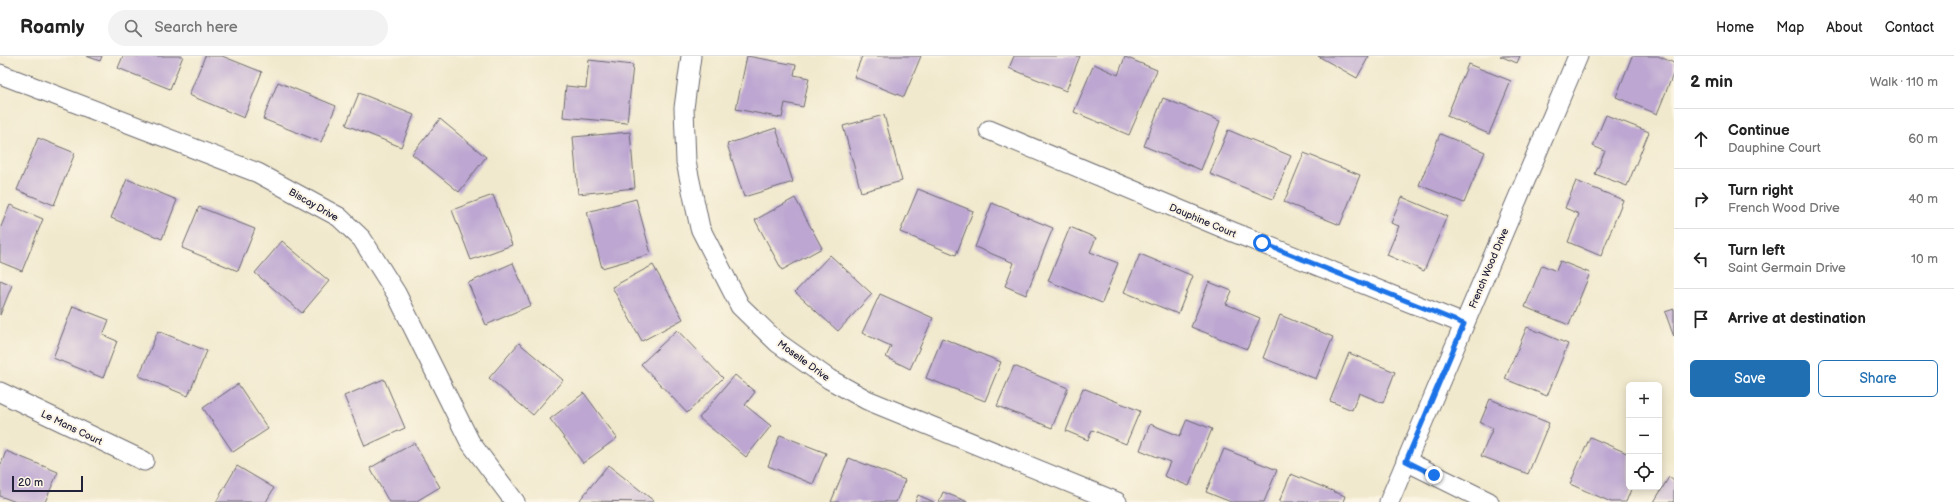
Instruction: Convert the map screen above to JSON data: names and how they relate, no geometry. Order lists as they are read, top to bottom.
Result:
{
  "streets": {
    "street": [
      "Biscay Drive",
      "Dauphine Court",
      "French Wood Drive",
      "Moselle Drive",
      "Le Mans Court"
    ]
  },
  "crossings": [
    ["Dauphine Court", "French Wood Drive"]
  ],
  "scale_bar": "20 m",
  "page": {
    "header": "Roamly",
    "search": "Search here",
    "nav": [
      "Home",
      "Map",
      "About",
      "Contact"
    ],
    "heading": ["2 min", "Walk · 110 m"],
    "list": [
      ["Continue", "Dauphine Court", "60 m"],
      ["Turn right", "French Wood Drive", "40 m"],
      ["Turn left", "Saint Germain Drive", "10 m"],
      "Arrive at destination"
    ],
    "buttons": ["Save", "Share"],
    "map_buttons": ["+", "−"],
    "scale": "20 m"
  }
}
